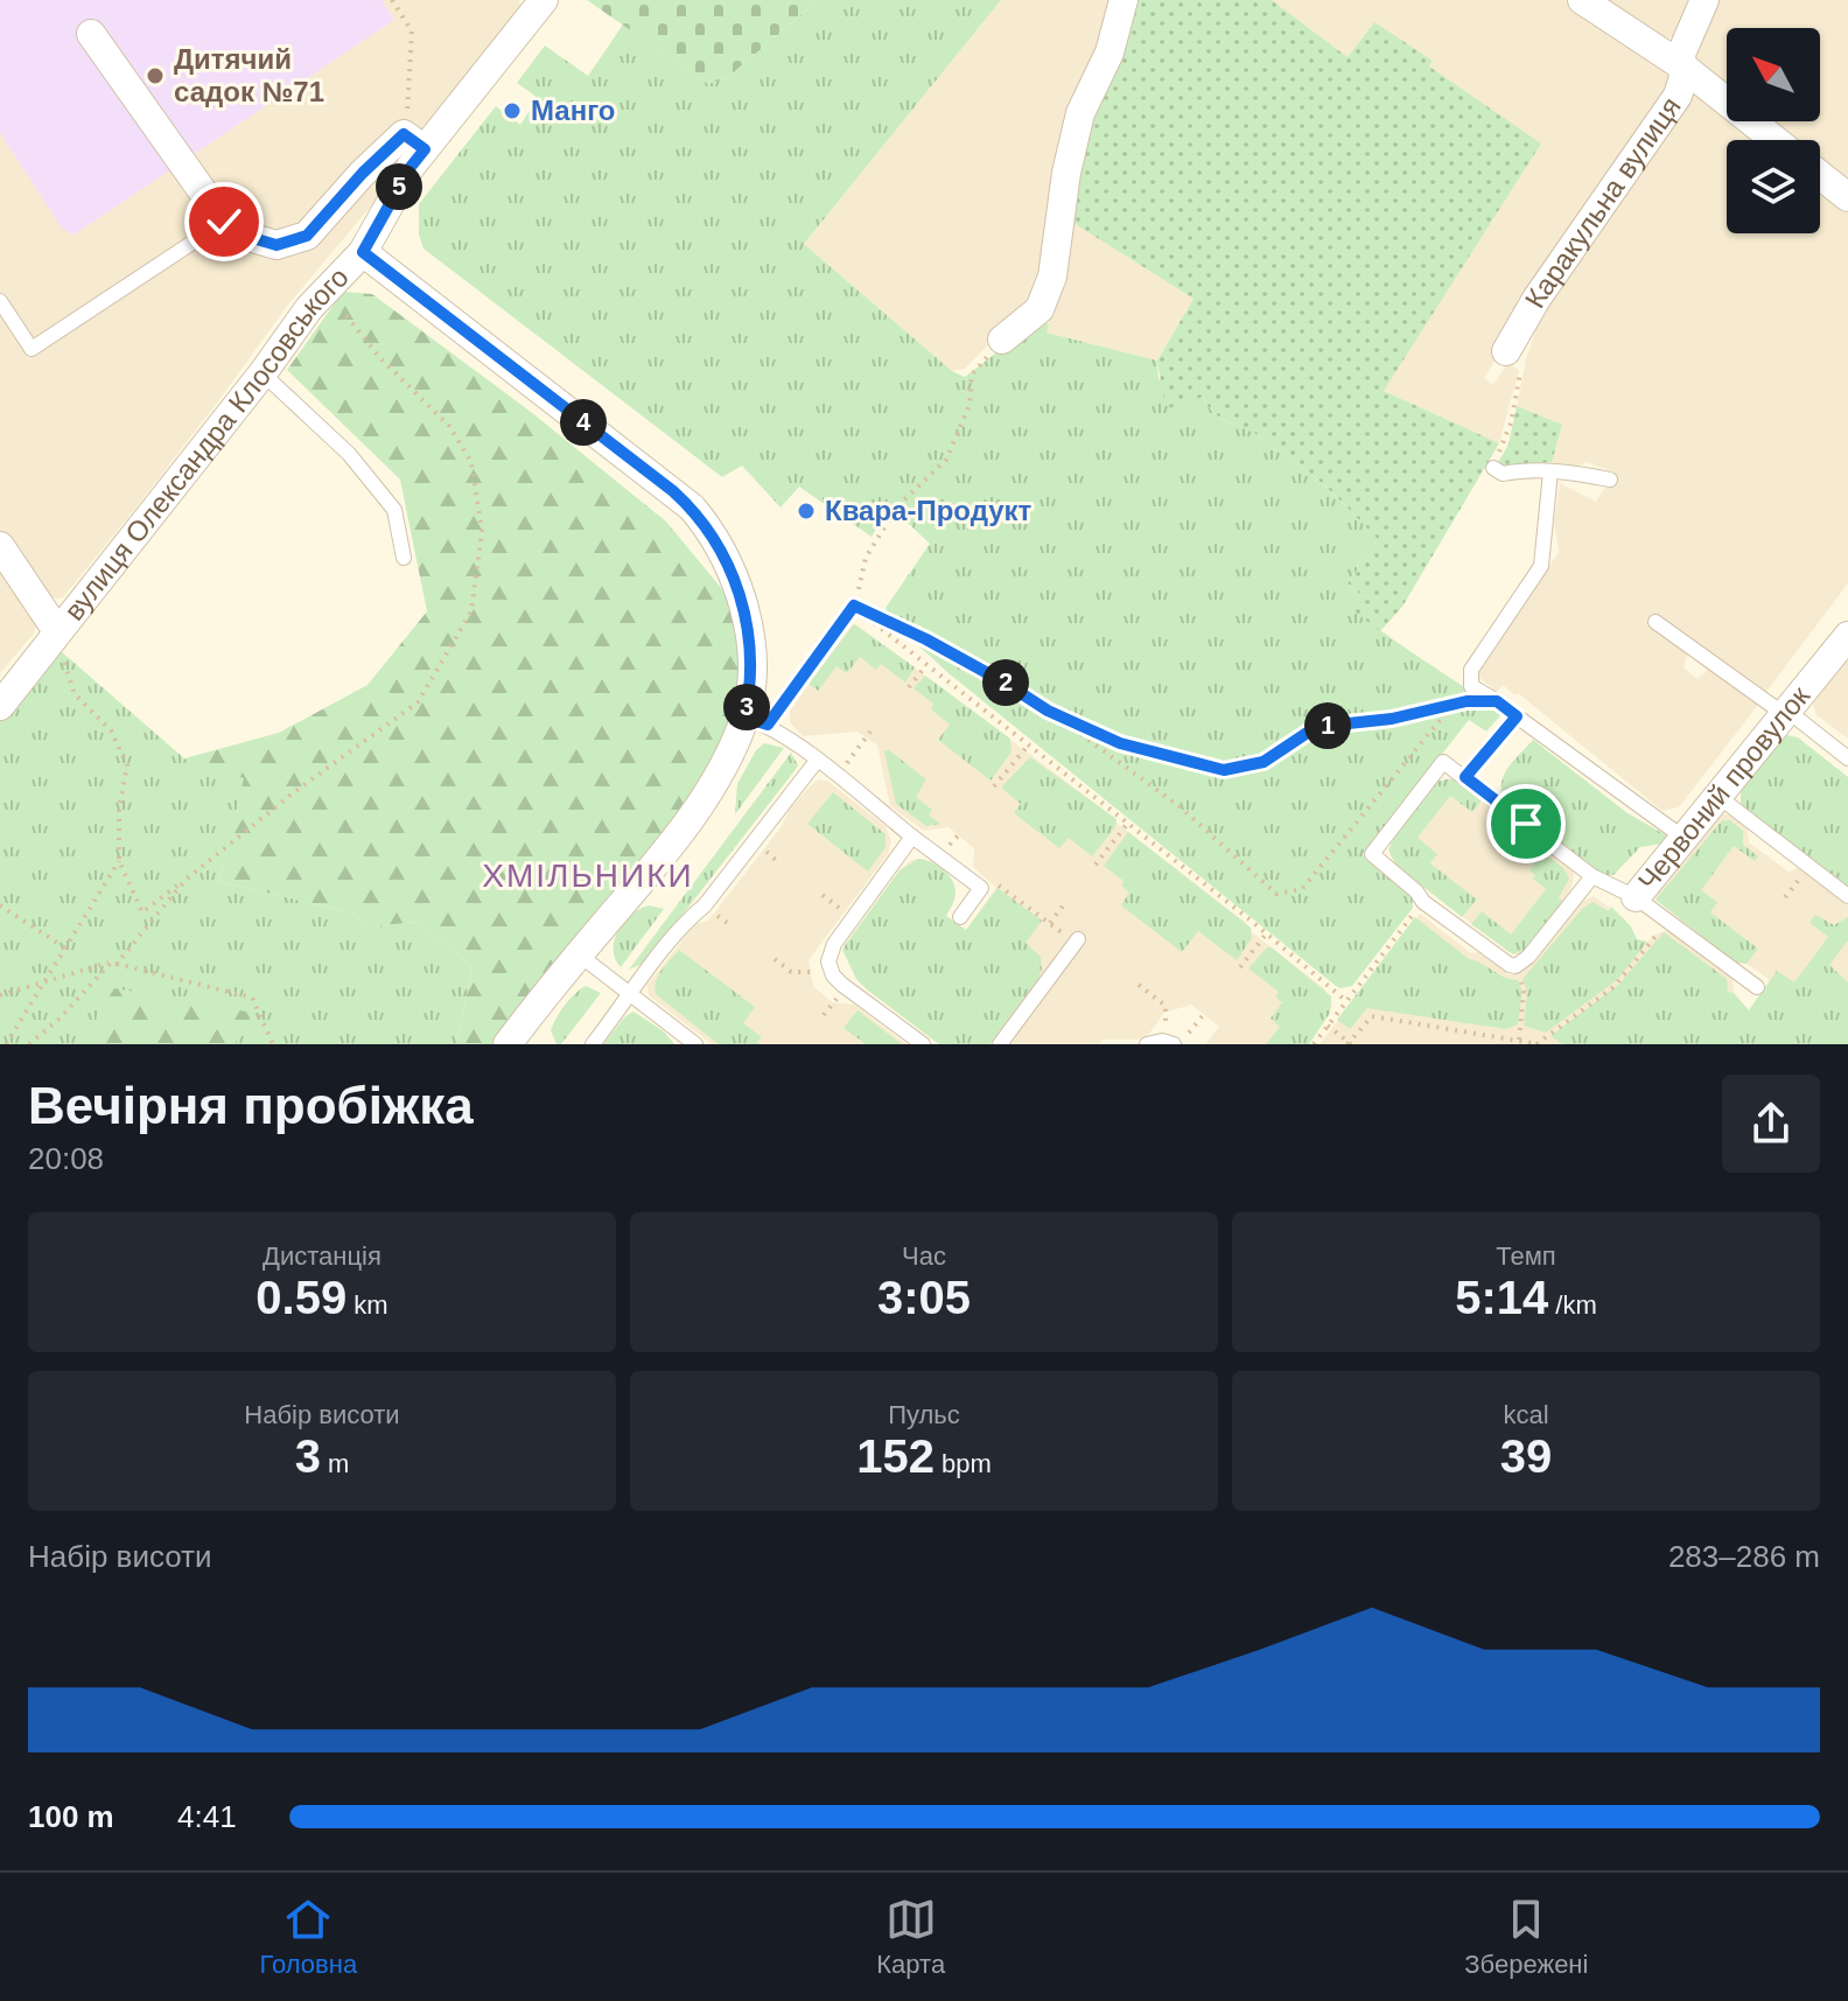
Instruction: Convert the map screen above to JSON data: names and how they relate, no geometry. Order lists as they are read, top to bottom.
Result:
{
  "streets": {
    "street": ["Каракульна вулиця", "вулиця Олександра Клосовського", "Червоний провулок"]
  },
  "districts": ["ХМІЛЬНИКИ"],
  "places": ["Дитячий садок №71", "Манго", "Квара-Продукт"],
  "north": "top left",
  "page": {
    "pins": [
      "5",
      "4",
      "2",
      "3",
      "1"
    ],
    "heading": ["Вечірня пробіжка", "20:08"],
    "stats": [
      ["Дистанція", "0.59 km"],
      ["Час", "3:05"],
      ["Темп", "5:14 /km"],
      ["Набір висоти", "3 m"],
      ["Пульс", "152 bpm"],
      ["kcal", "39"]
    ],
    "chart": ["Набір висоти", "283–286 m"],
    "list": [
      {
        "name": "100 m",
        "note": "4:41"
      }
    ],
    "tabs": ["Головна", "Карта", "Збережені"]
  }
}
